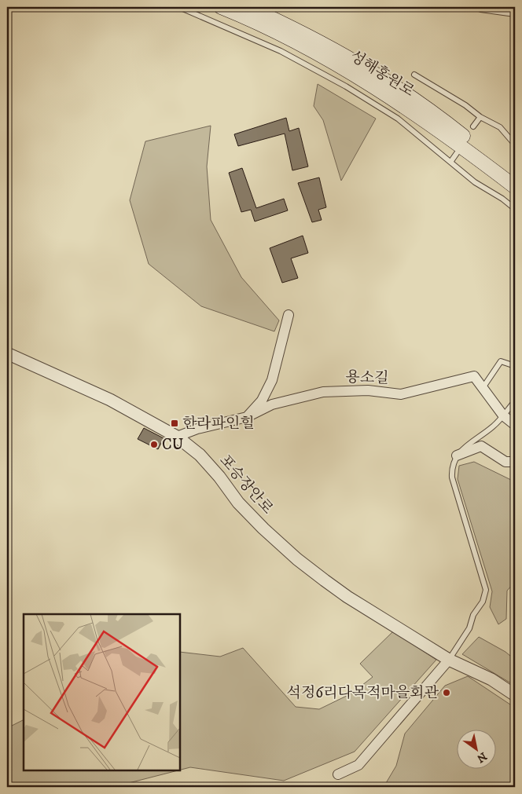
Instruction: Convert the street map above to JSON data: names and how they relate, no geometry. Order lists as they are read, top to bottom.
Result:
{
  "streets": {
    "main road": ["성해홍원로"],
    "street": ["용소길", "포승장안로"]
  },
  "crossings": [
    ["용소길", "포승장안로"]
  ],
  "places": {
    "transit": ["한라파인힐"],
    "other": ["CU", "석정6리다목적마을회관"]
  },
  "north": "bottom right"
}
